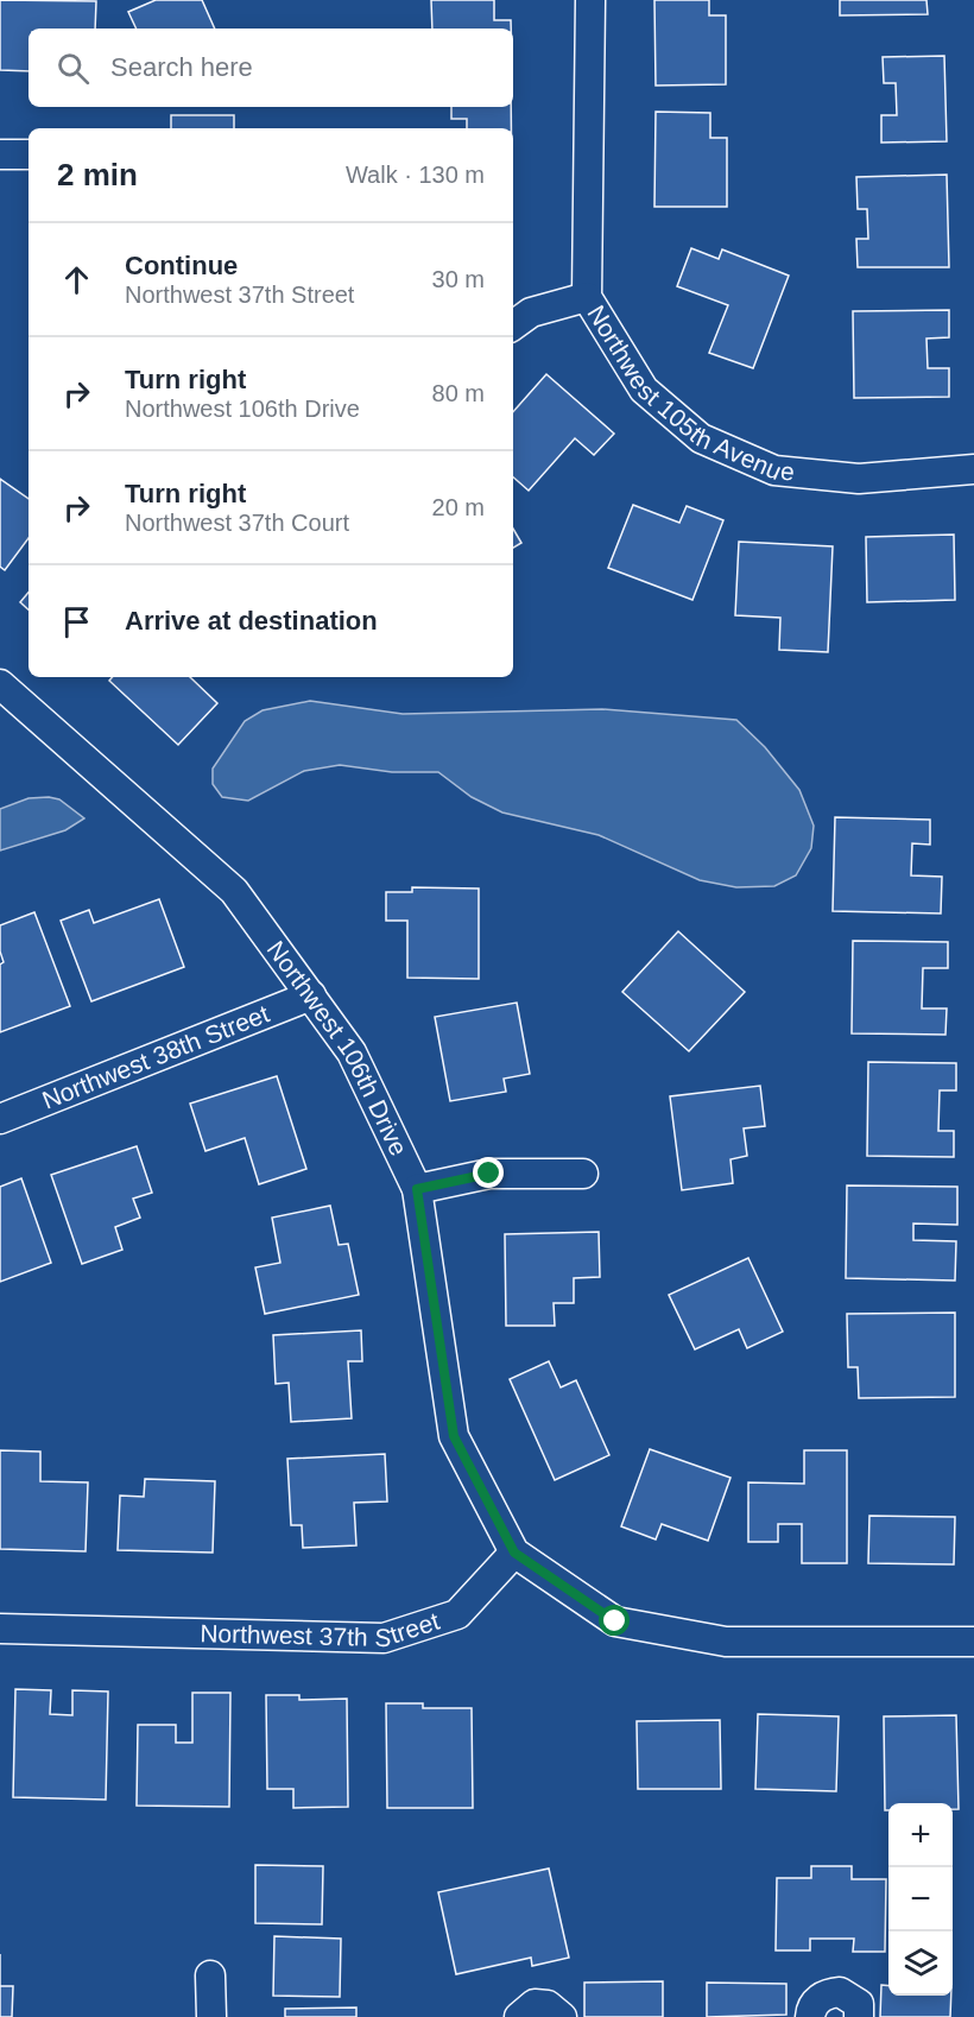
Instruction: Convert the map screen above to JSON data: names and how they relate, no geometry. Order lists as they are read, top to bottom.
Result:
{
  "streets": {
    "street": [
      "Northwest 105th Avenue",
      "Northwest 106th Drive",
      "Northwest 38th Street",
      "Northwest 37th Street"
    ]
  },
  "crossings": [
    ["Northwest 106th Drive", "Northwest 38th Street"],
    ["Northwest 106th Drive", "Northwest 37th Street"]
  ],
  "page": {
    "search": "Search here",
    "heading": ["2 min", "Walk · 130 m"],
    "list": [
      ["Continue", "Northwest 37th Street", "30 m"],
      ["Turn right", "Northwest 106th Drive", "80 m"],
      ["Turn right", "Northwest 37th Court", "20 m"],
      "Arrive at destination"
    ],
    "map_buttons": ["+", "−"]
  }
}
